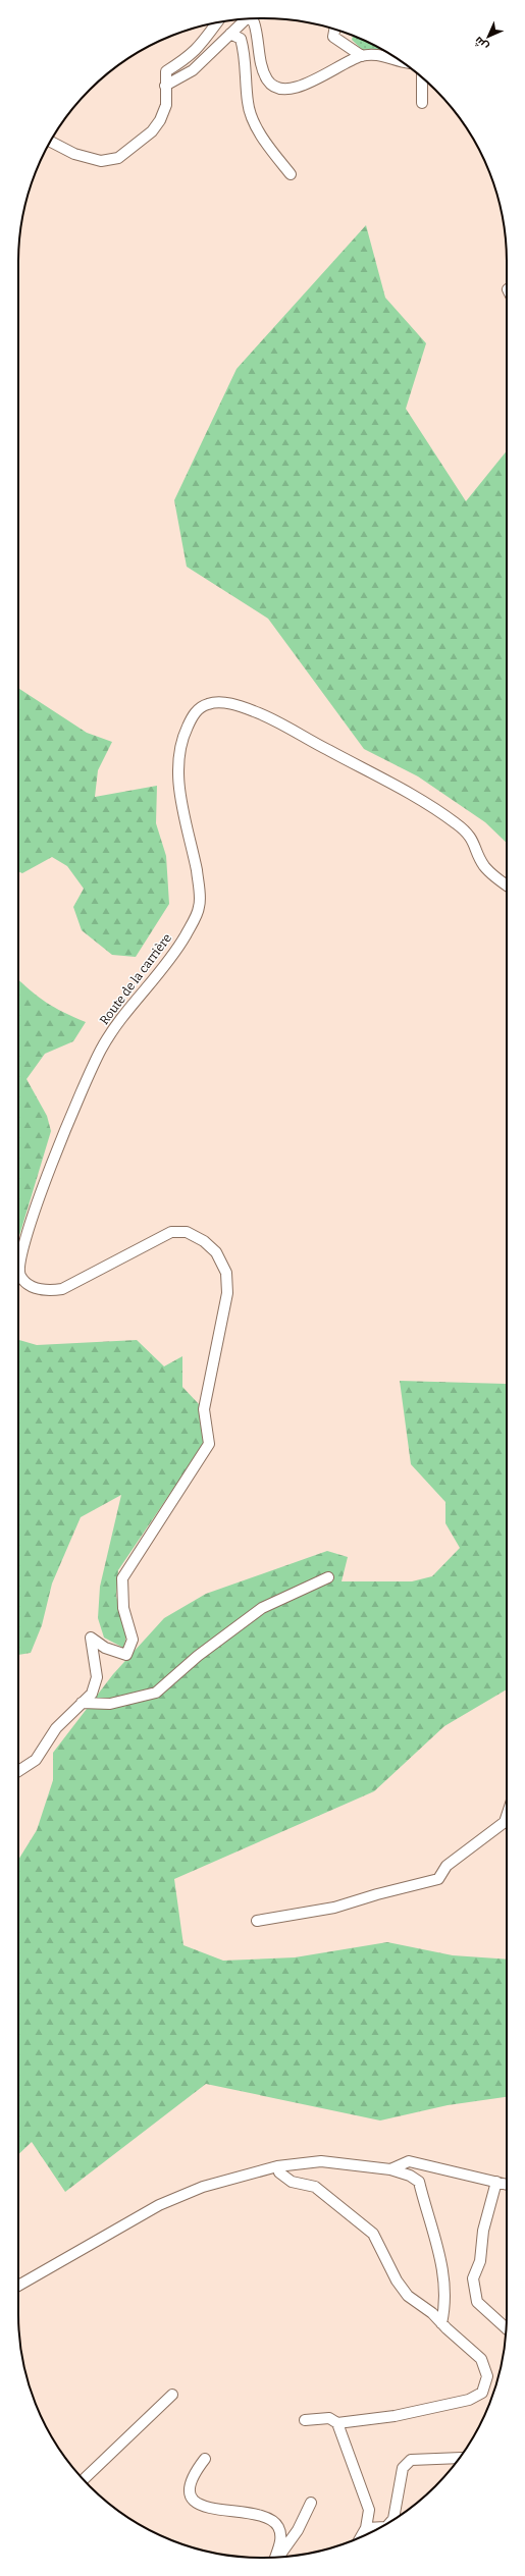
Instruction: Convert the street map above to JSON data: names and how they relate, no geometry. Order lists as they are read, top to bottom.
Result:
{
  "streets": {
    "street": ["Route de la carrière"]
  },
  "north": "bottom left"
}
